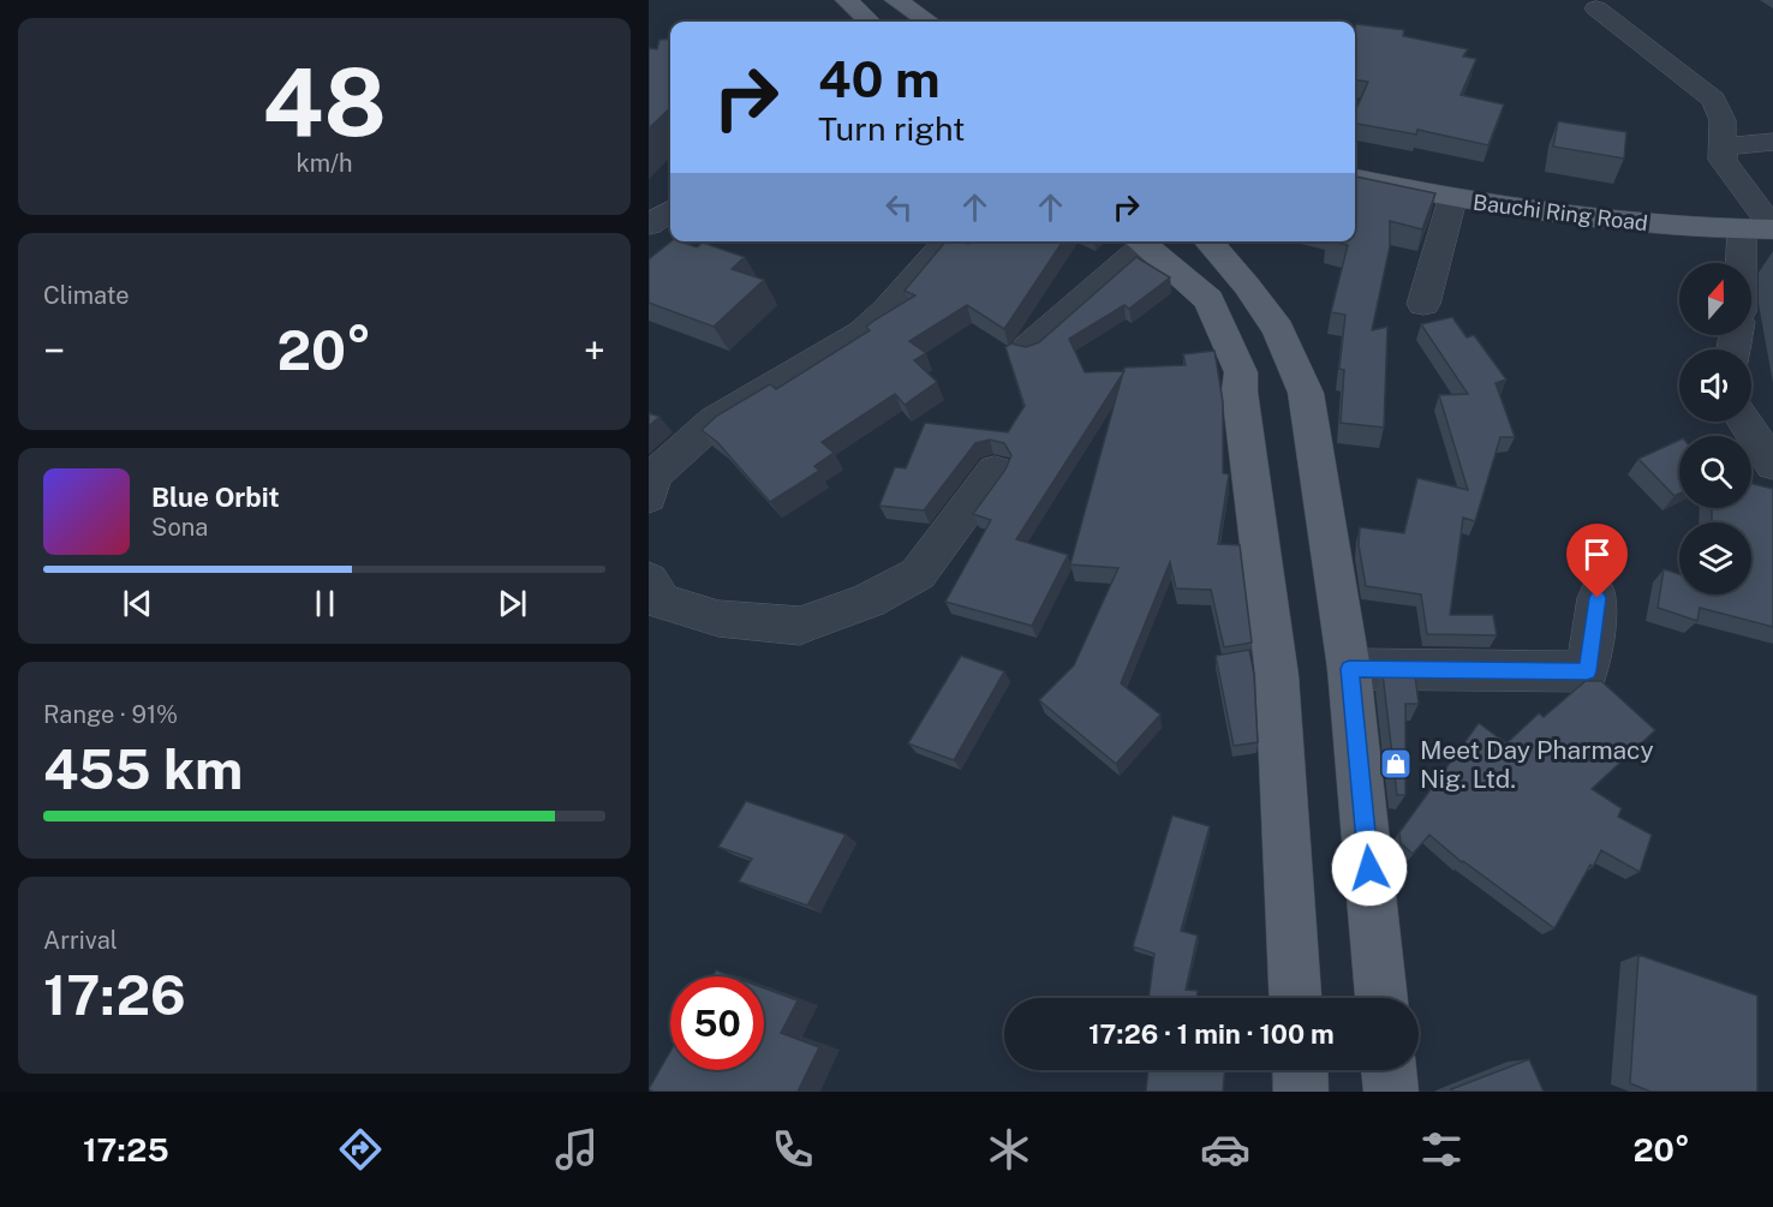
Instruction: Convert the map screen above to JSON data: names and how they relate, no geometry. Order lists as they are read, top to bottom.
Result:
{
  "streets": {
    "main road": ["Bauchi Ring Road"]
  },
  "places": {
    "shop": ["Meet Day Pharmacy Nig. Ltd."]
  },
  "north": "top",
  "page": {
    "tile": [
      ["48", "km/h"],
      "Climate",
      ["Range · 91%", "455 km"],
      ["Arrival", "17:26"]
    ],
    "turn": ["40 m", "Turn right"],
    "heat": ["−", "20°", "+"],
    "song": ["Blue Orbit", "Sona"],
    "limit": "50",
    "trip": "17:26 · 1 min · 100 m",
    "tabs": ["17:25", "20°"]
  }
}
